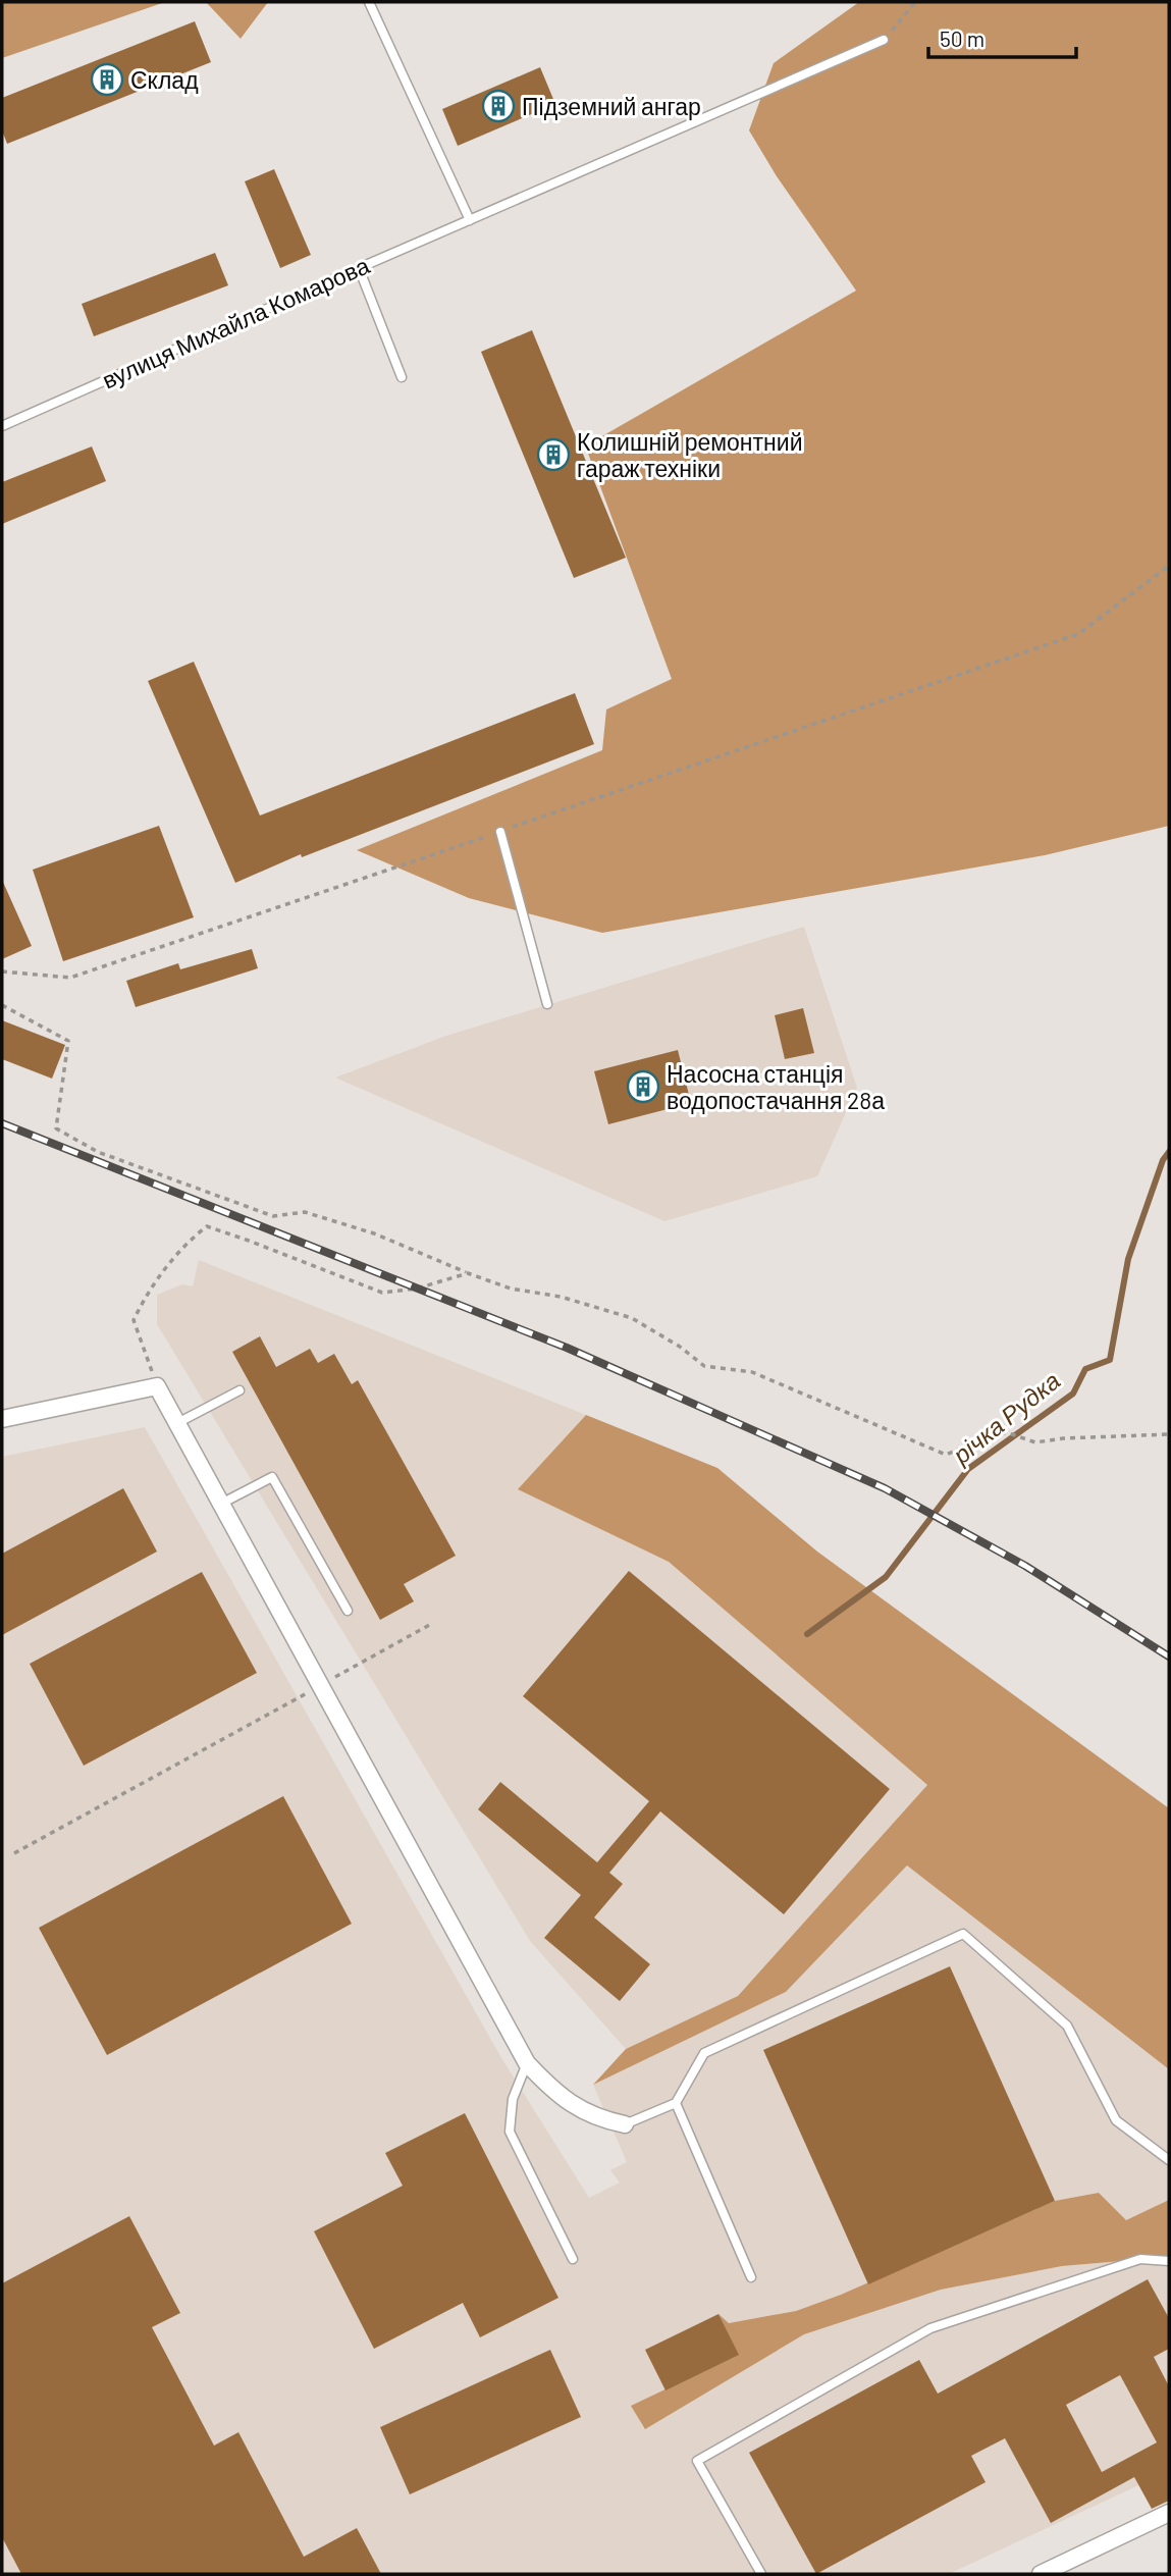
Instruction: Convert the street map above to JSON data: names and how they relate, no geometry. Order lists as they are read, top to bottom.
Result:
{
  "streets": {
    "lane": ["вулиця Михайла Комарова"]
  },
  "water": ["річка Рудка"],
  "places": {
    "building": [
      "Склад",
      "Підземний ангар",
      "Колишній ремонтний гараж техніки",
      "Насосна станція водопостачання 28а"
    ]
  },
  "scale_bar": "50 m"
}
